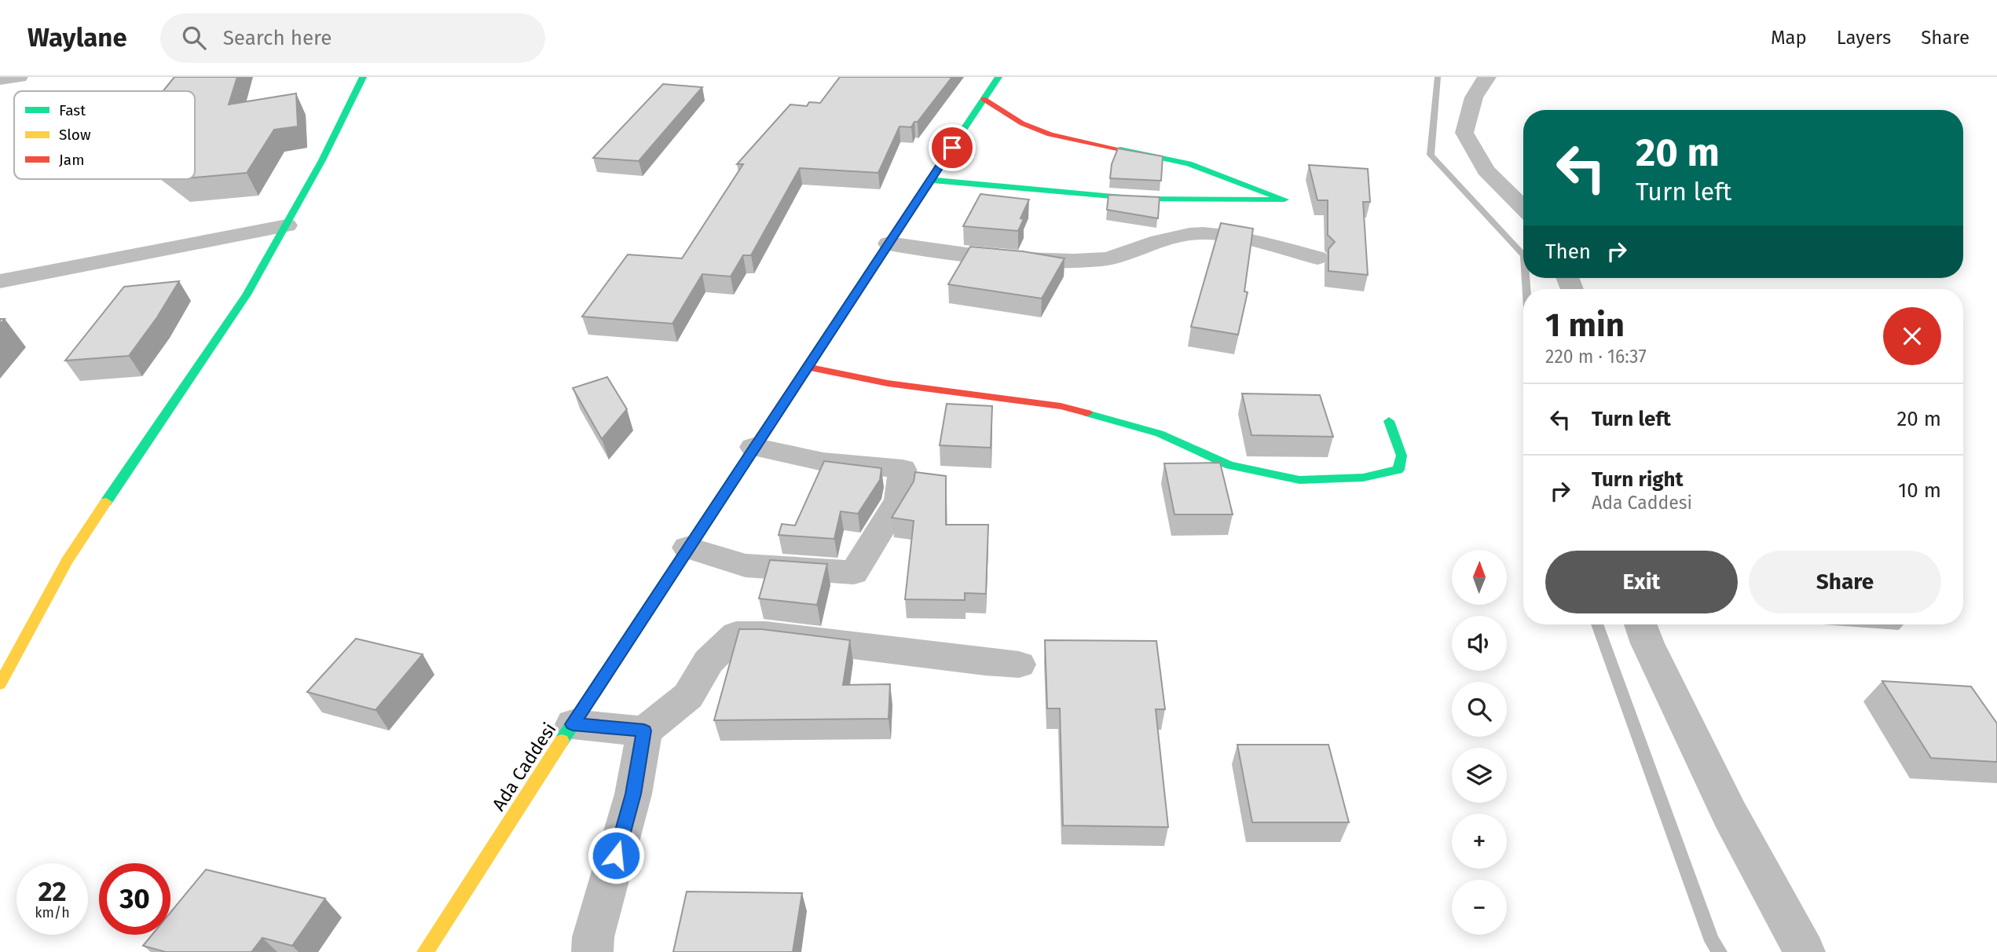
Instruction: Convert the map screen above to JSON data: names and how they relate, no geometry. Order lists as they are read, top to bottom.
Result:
{
  "streets": {
    "street": ["Ada Caddesi"]
  },
  "legend": ["Fast", "Slow", "Jam"],
  "north": "top",
  "page": {
    "header": "Waylane",
    "search": "Search here",
    "nav": ["Map", "Layers", "Share"],
    "turn": ["20 m", "Turn left"],
    "then": "Then",
    "heading": ["1 min", "220 m · 16:37"],
    "list": [
      {
        "name": "Turn left",
        "value": "20 m"
      },
      {
        "name": "Turn right",
        "note": "Ada Caddesi",
        "value": "10 m"
      }
    ],
    "buttons": ["Exit", "Share"],
    "map_buttons": ["+", "−"],
    "speed": "22 km/h",
    "limit": "30"
  }
}
